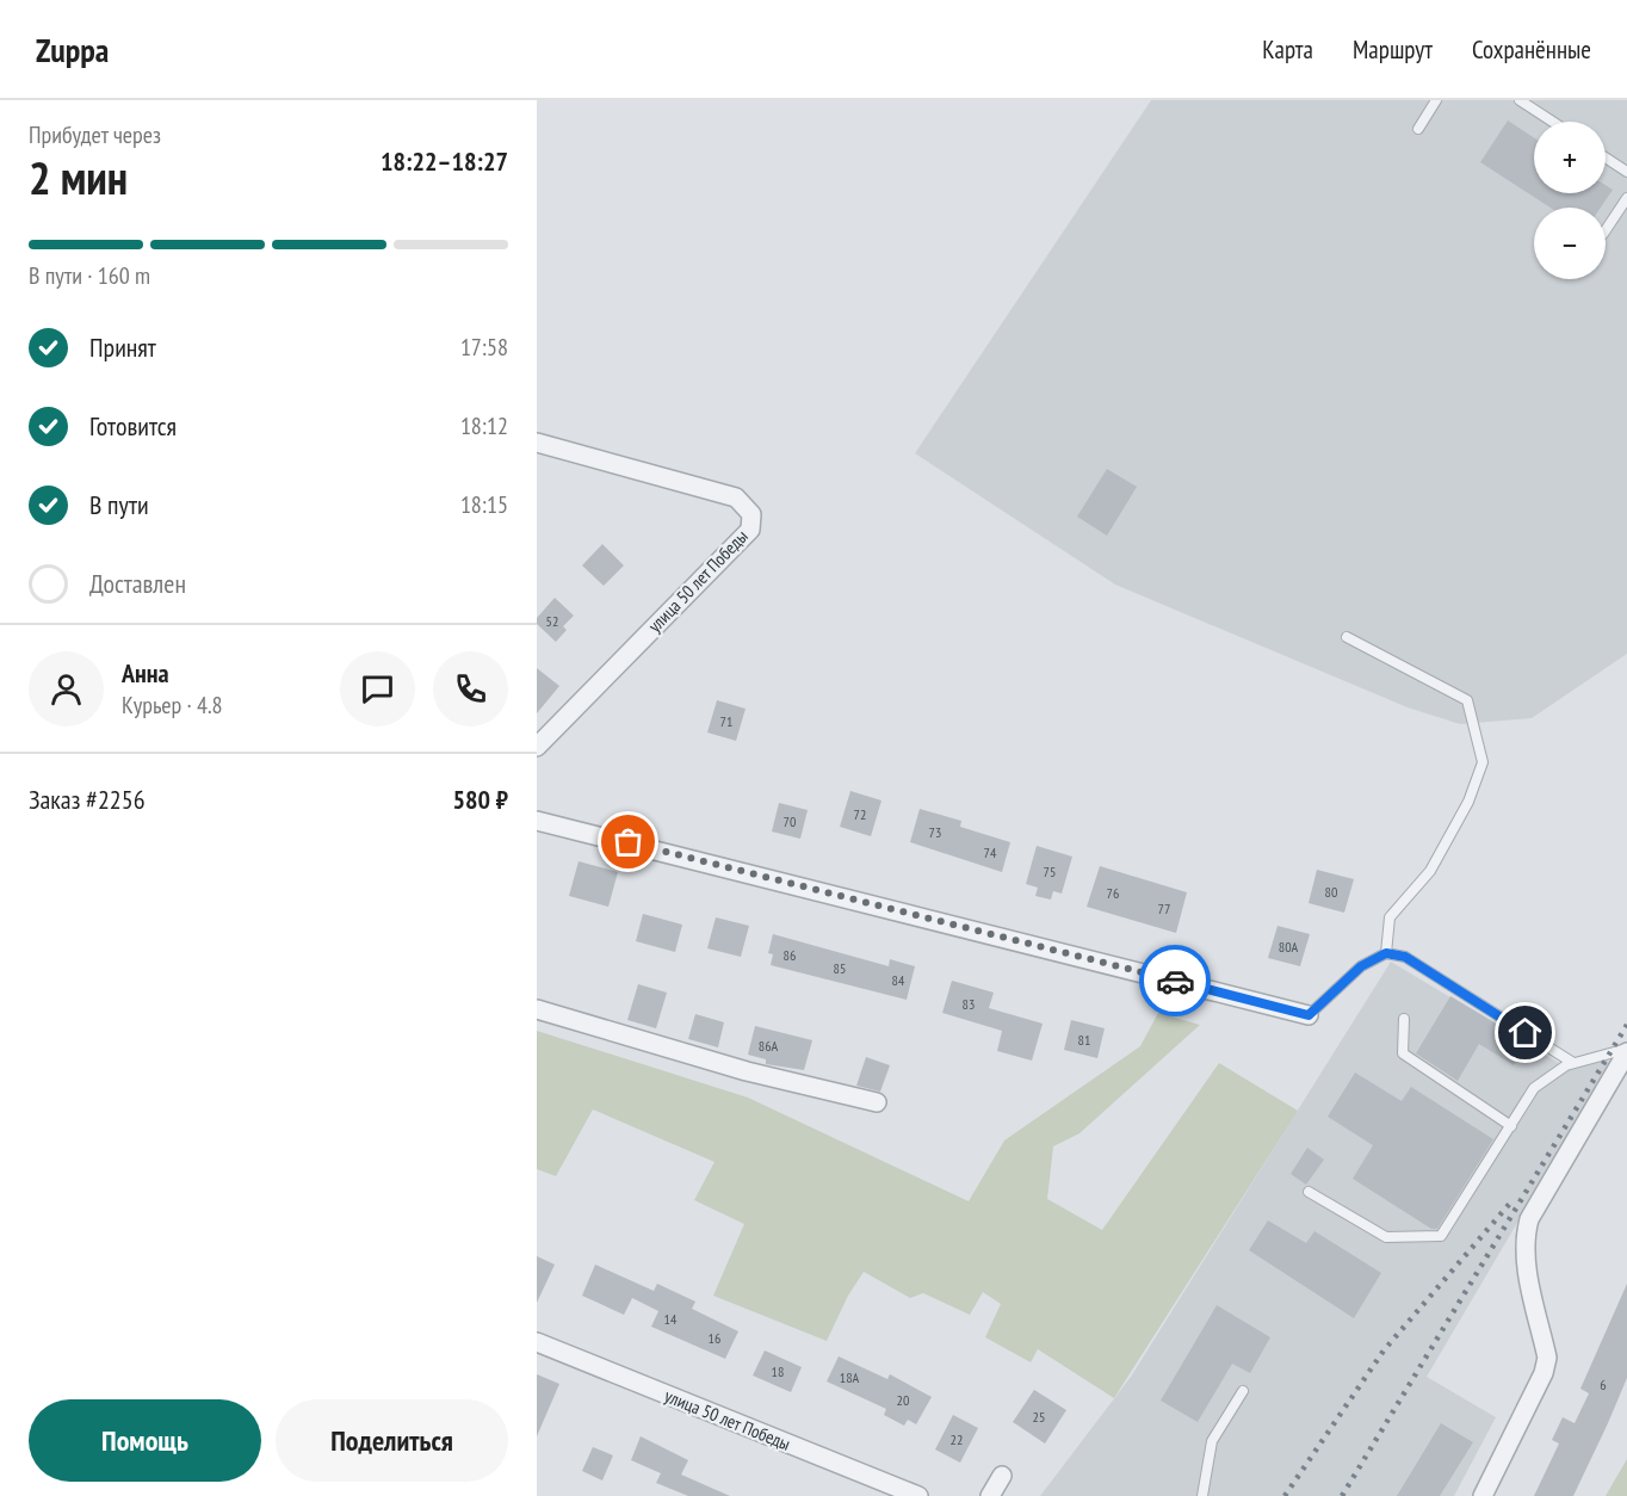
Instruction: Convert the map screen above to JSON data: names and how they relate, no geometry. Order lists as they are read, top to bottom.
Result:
{
  "streets": {
    "street": ["улица 50 лет Победы"]
  },
  "house_numbers": [
    "52",
    "71",
    "72",
    "70",
    "73",
    "74",
    "75",
    "80",
    "76",
    "77",
    "80А",
    "86",
    "85",
    "84",
    "83",
    "81",
    "86А",
    "14",
    "16",
    "18",
    "18А",
    "6",
    "20",
    "25",
    "22"
  ],
  "page": {
    "header": "Zuppa",
    "nav": ["Карта", "Маршрут", "Сохранённые"],
    "heading": ["2 мин", "Прибудет через", "18:22–18:27"],
    "panel": [
      "Анна",
      "Курьер · 4.8",
      "Заказ #2256",
      "580 ₽"
    ],
    "map_buttons": ["+", "−"],
    "bar": "В пути · 160 m",
    "list": [
      ["Принят", "17:58"],
      ["Готовится", "18:12"],
      ["В пути", "18:15"],
      "Доставлен"
    ],
    "buttons": ["Помощь", "Поделиться"]
  }
}
